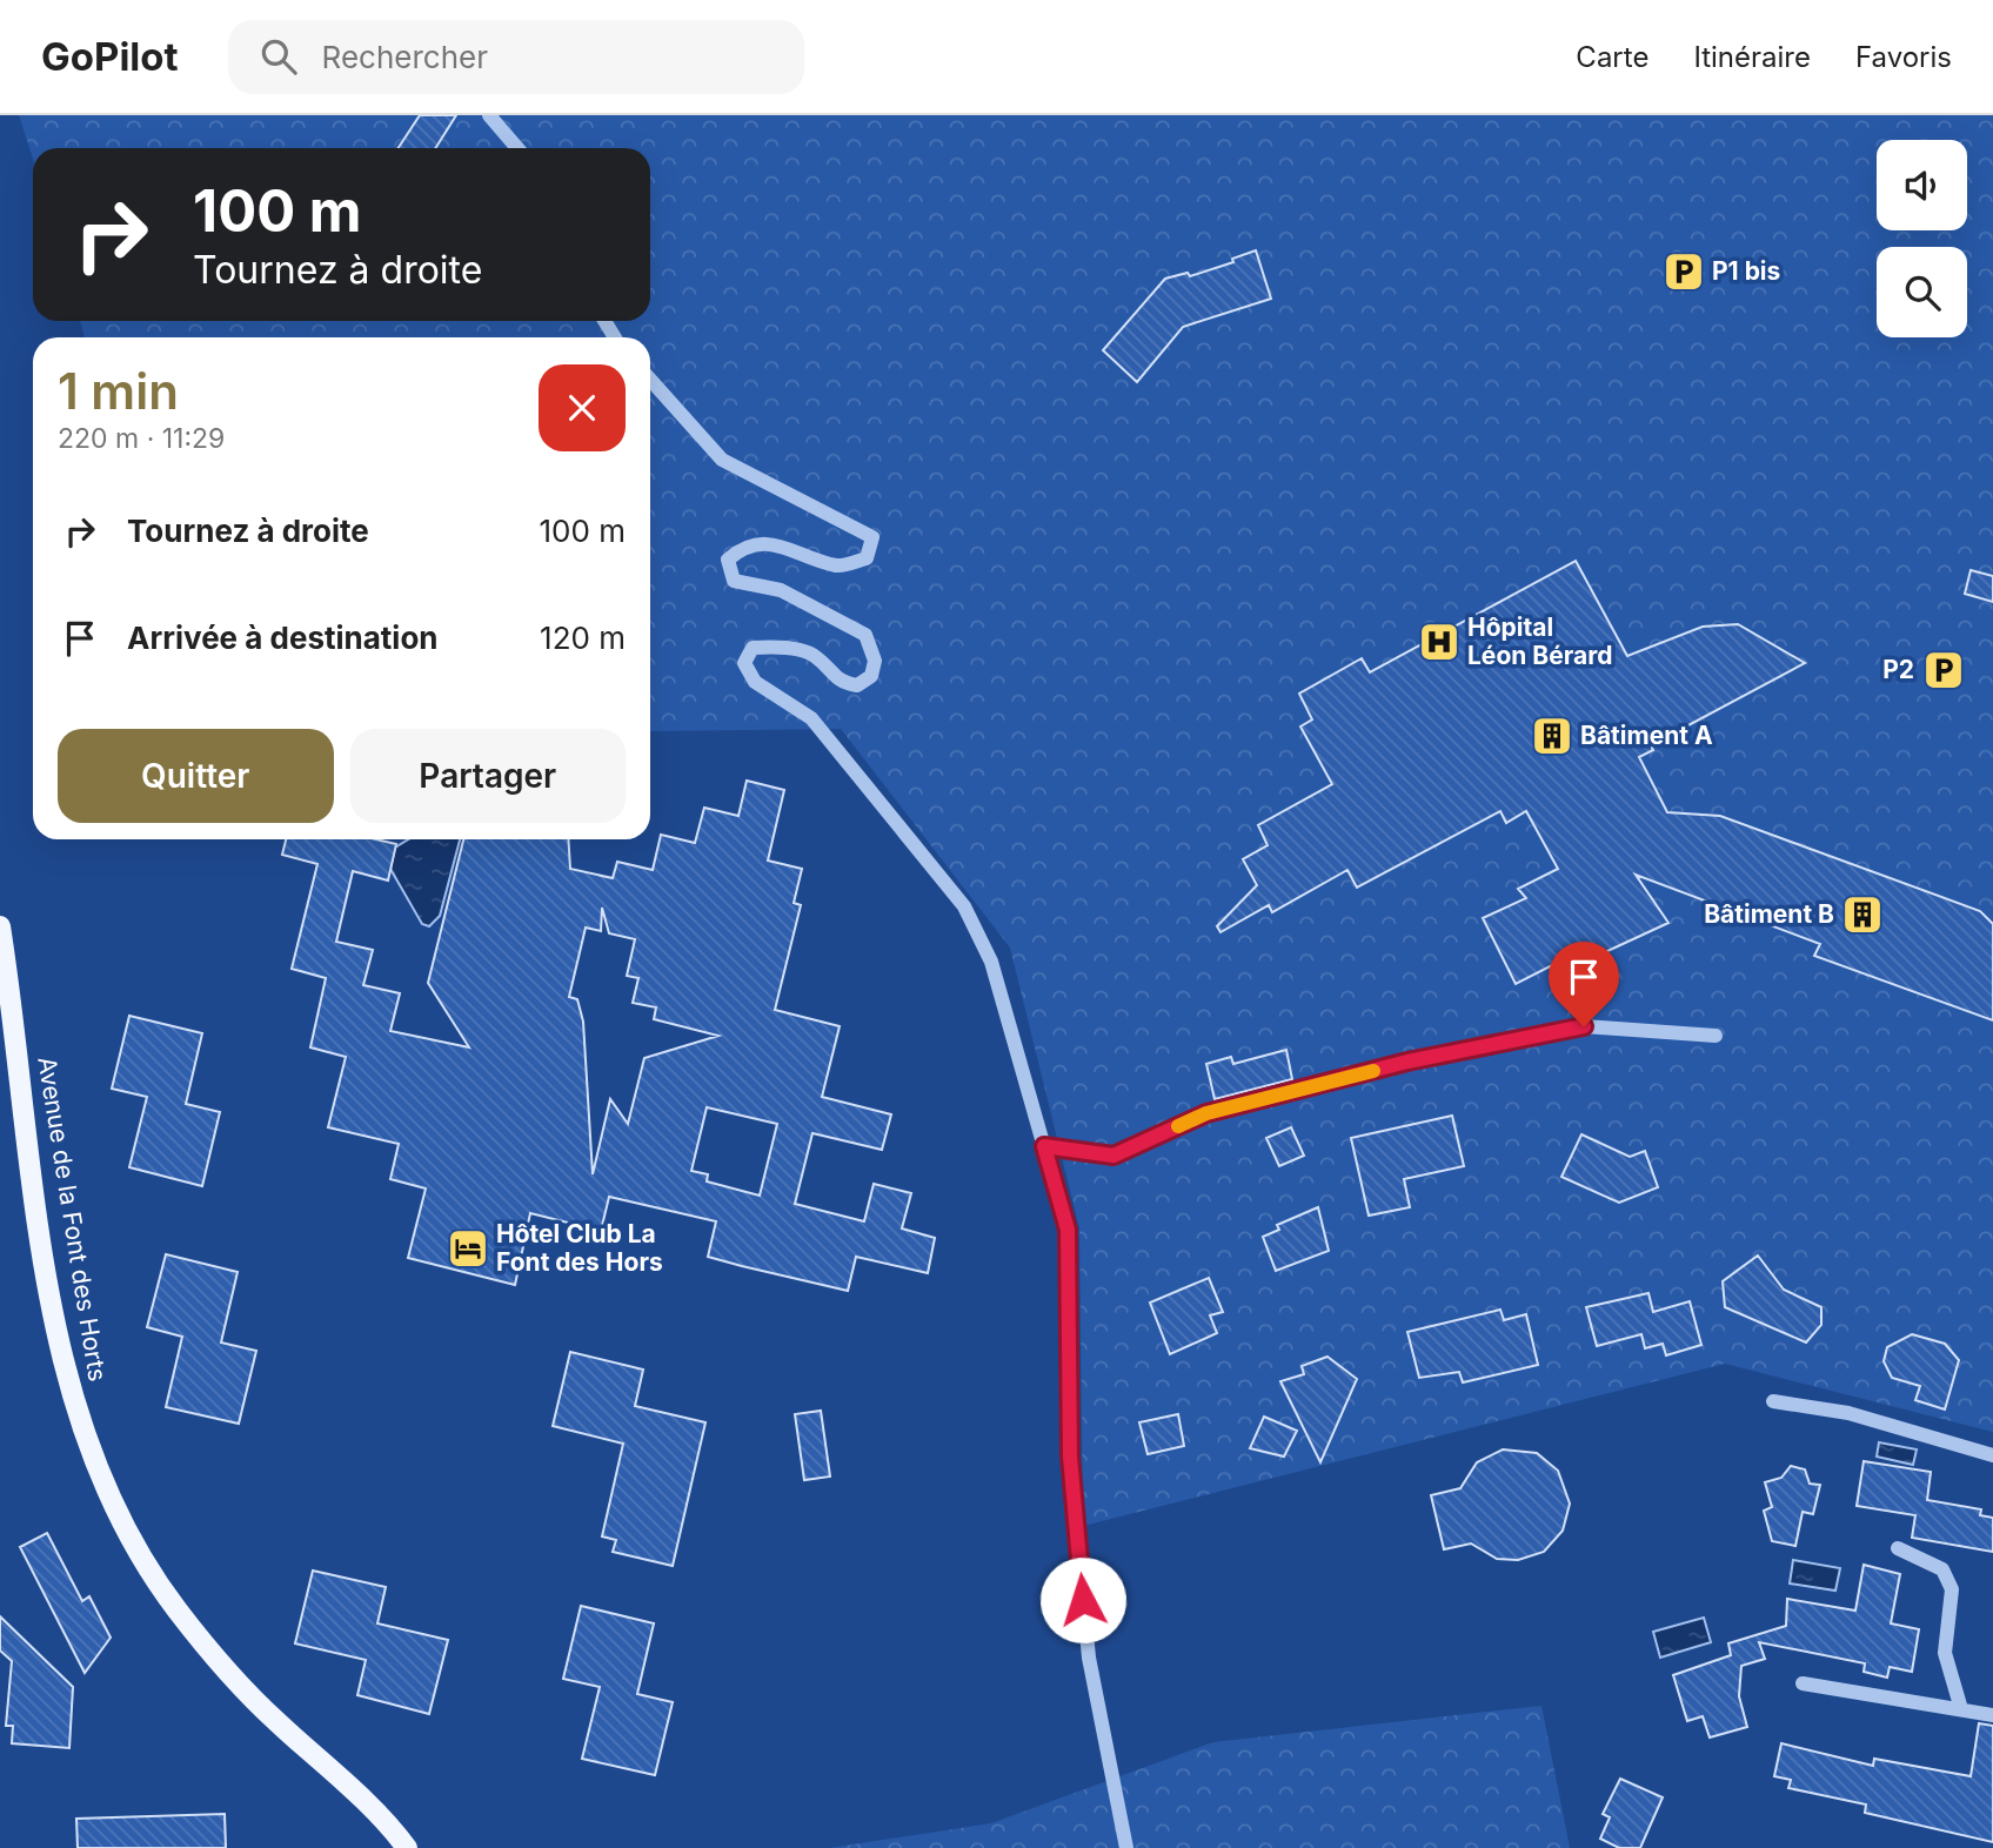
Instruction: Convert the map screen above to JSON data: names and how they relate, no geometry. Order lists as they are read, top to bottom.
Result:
{
  "streets": {
    "main road": ["Avenue de la Font des Horts"]
  },
  "places": {
    "parking": ["P1 bis", "P2"],
    "hospital": ["Hôpital Léon Bérard"],
    "building": ["Bâtiment A", "Bâtiment B"],
    "hotel": ["Hôtel Club La Font des Hors"]
  },
  "page": {
    "header": "GoPilot",
    "search": "Rechercher",
    "nav": ["Carte", "Itinéraire", "Favoris"],
    "turn": ["100 m", "Tournez à droite"],
    "heading": ["1 min", "220 m · 11:29"],
    "list": [
      {
        "name": "Tournez à droite",
        "value": "100 m"
      },
      {
        "name": "Arrivée à destination",
        "value": "120 m"
      }
    ],
    "buttons": ["Quitter", "Partager"]
  }
}
